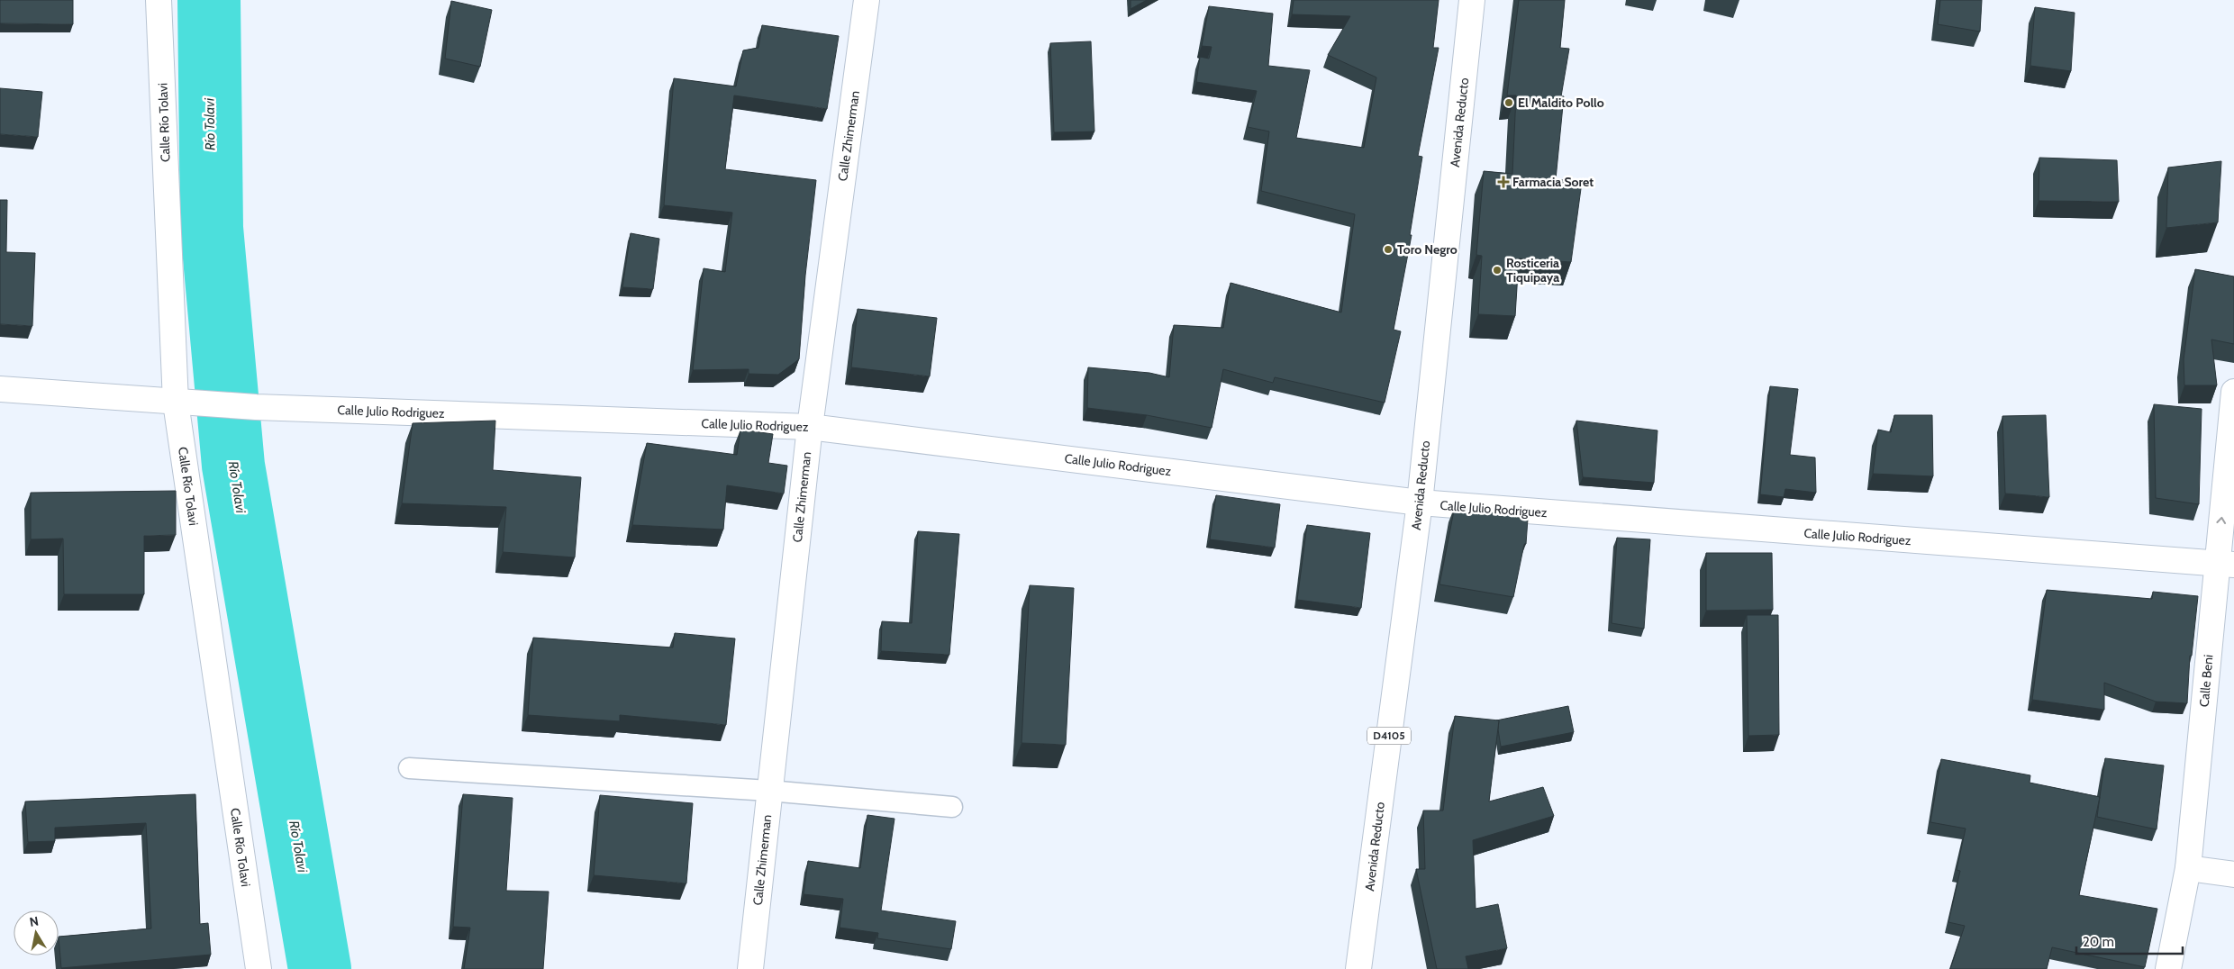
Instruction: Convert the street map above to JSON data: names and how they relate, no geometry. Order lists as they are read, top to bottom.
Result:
{
  "streets": {
    "street": [
      "Calle Río Tolavi",
      "Avenida Reducto",
      "Calle Zhimerman",
      "Calle Julio Rodriguez",
      "Calle Beni",
      "D4105"
    ]
  },
  "crossings": [
    ["Calle Río Tolavi", "Calle Julio Rodriguez"],
    ["Avenida Reducto", "Calle Julio Rodriguez"],
    ["Calle Zhimerman", "Calle Julio Rodriguez"],
    ["Calle Julio Rodriguez", "Calle Beni"]
  ],
  "water": ["Río Tolavi"],
  "places": {
    "other": ["El Maldito Pollo", "Toro Negro", "Rosticeria Tiquipaya"],
    "health": ["Farmacia Soret"]
  },
  "scale_bar": "20 m",
  "north": "top"
}
